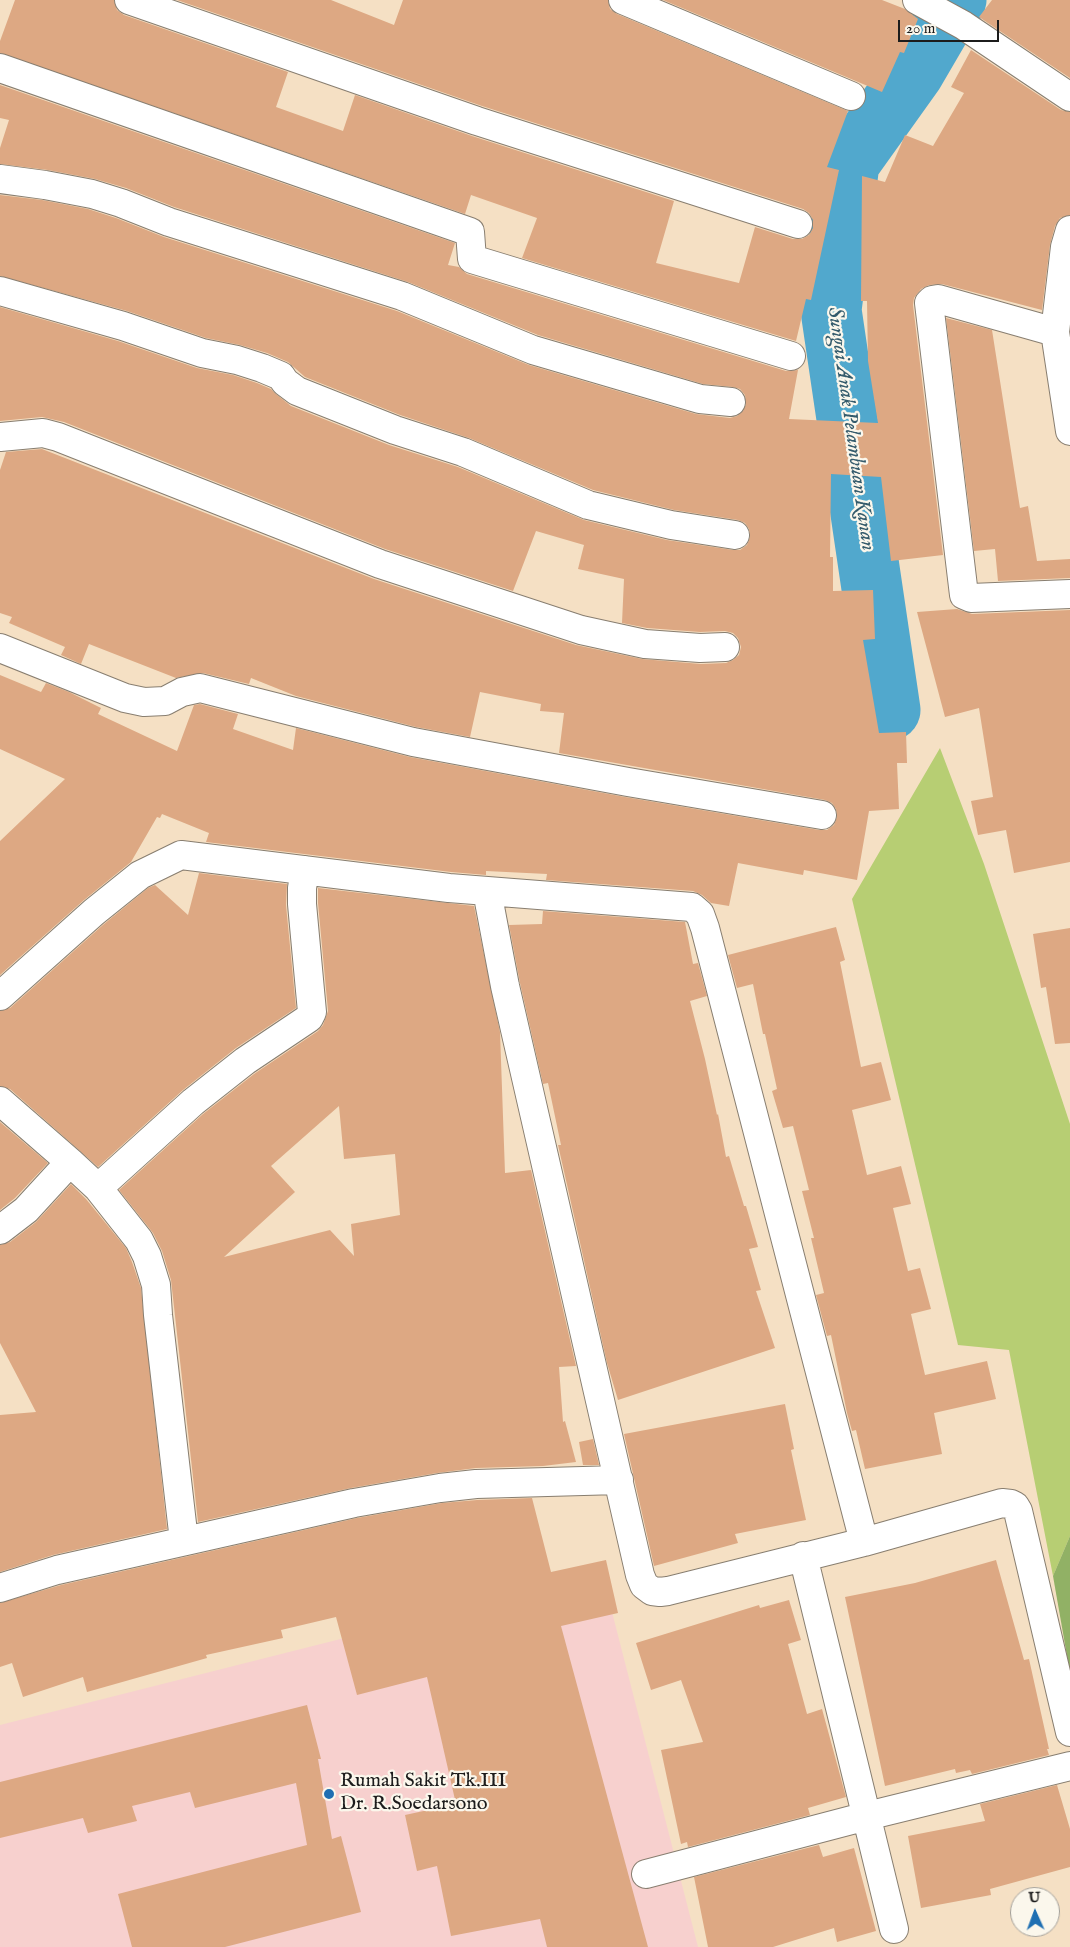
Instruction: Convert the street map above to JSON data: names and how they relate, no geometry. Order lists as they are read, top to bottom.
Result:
{
  "water": ["Sungai Anak Pelambuan Kanan"],
  "places": ["Rumah Sakit Tk.III Dr. R.Soedarsono"],
  "scale_bar": "20 m",
  "north": "top"
}
